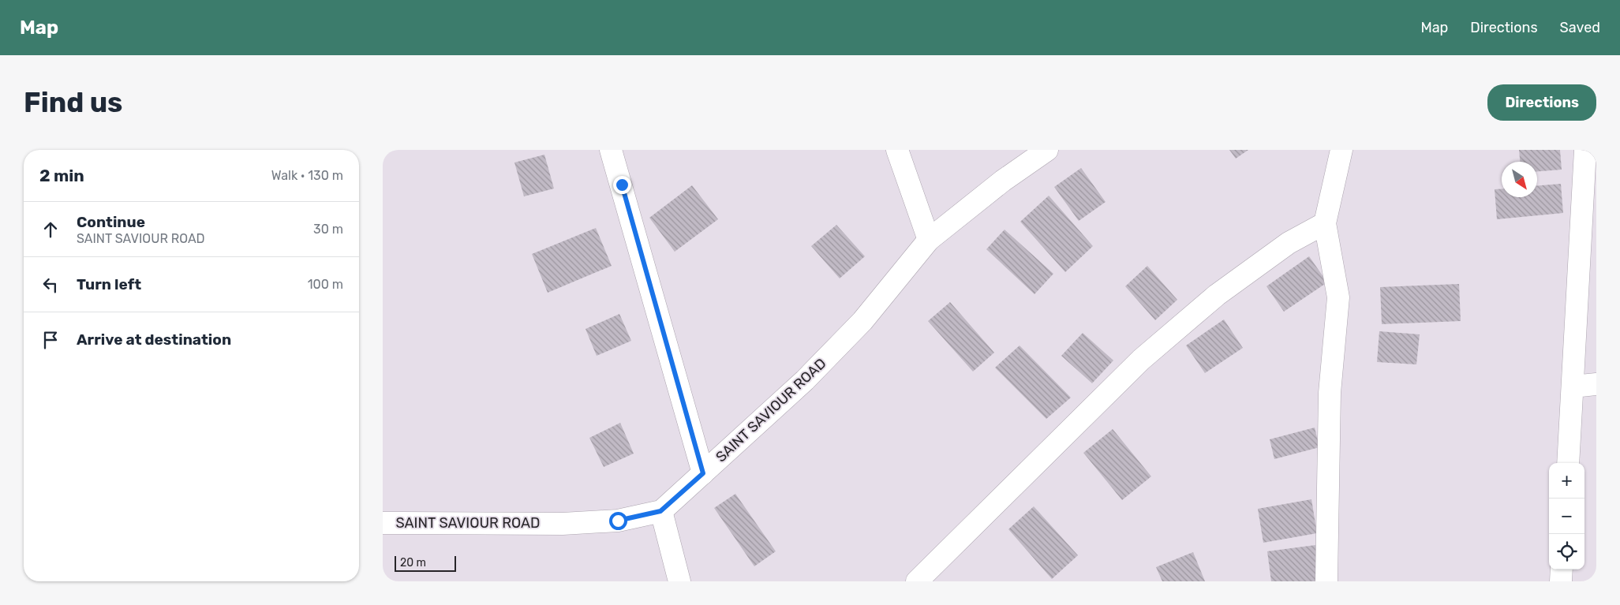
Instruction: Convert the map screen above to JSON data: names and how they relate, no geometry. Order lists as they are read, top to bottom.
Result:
{
  "streets": {
    "street": ["SAINT SAVIOUR ROAD"]
  },
  "scale_bar": "20 m",
  "north": "bottom right",
  "page": {
    "header": "Map",
    "nav": ["Map", "Directions", "Saved"],
    "buttons": "Directions",
    "title": "Find us",
    "heading": ["2 min", "Walk · 130 m"],
    "list": [
      ["Continue", "SAINT SAVIOUR ROAD", "30 m"],
      ["Turn left", "100 m"],
      "Arrive at destination"
    ],
    "map_buttons": ["+", "−"],
    "scale": "20 m"
  }
}
